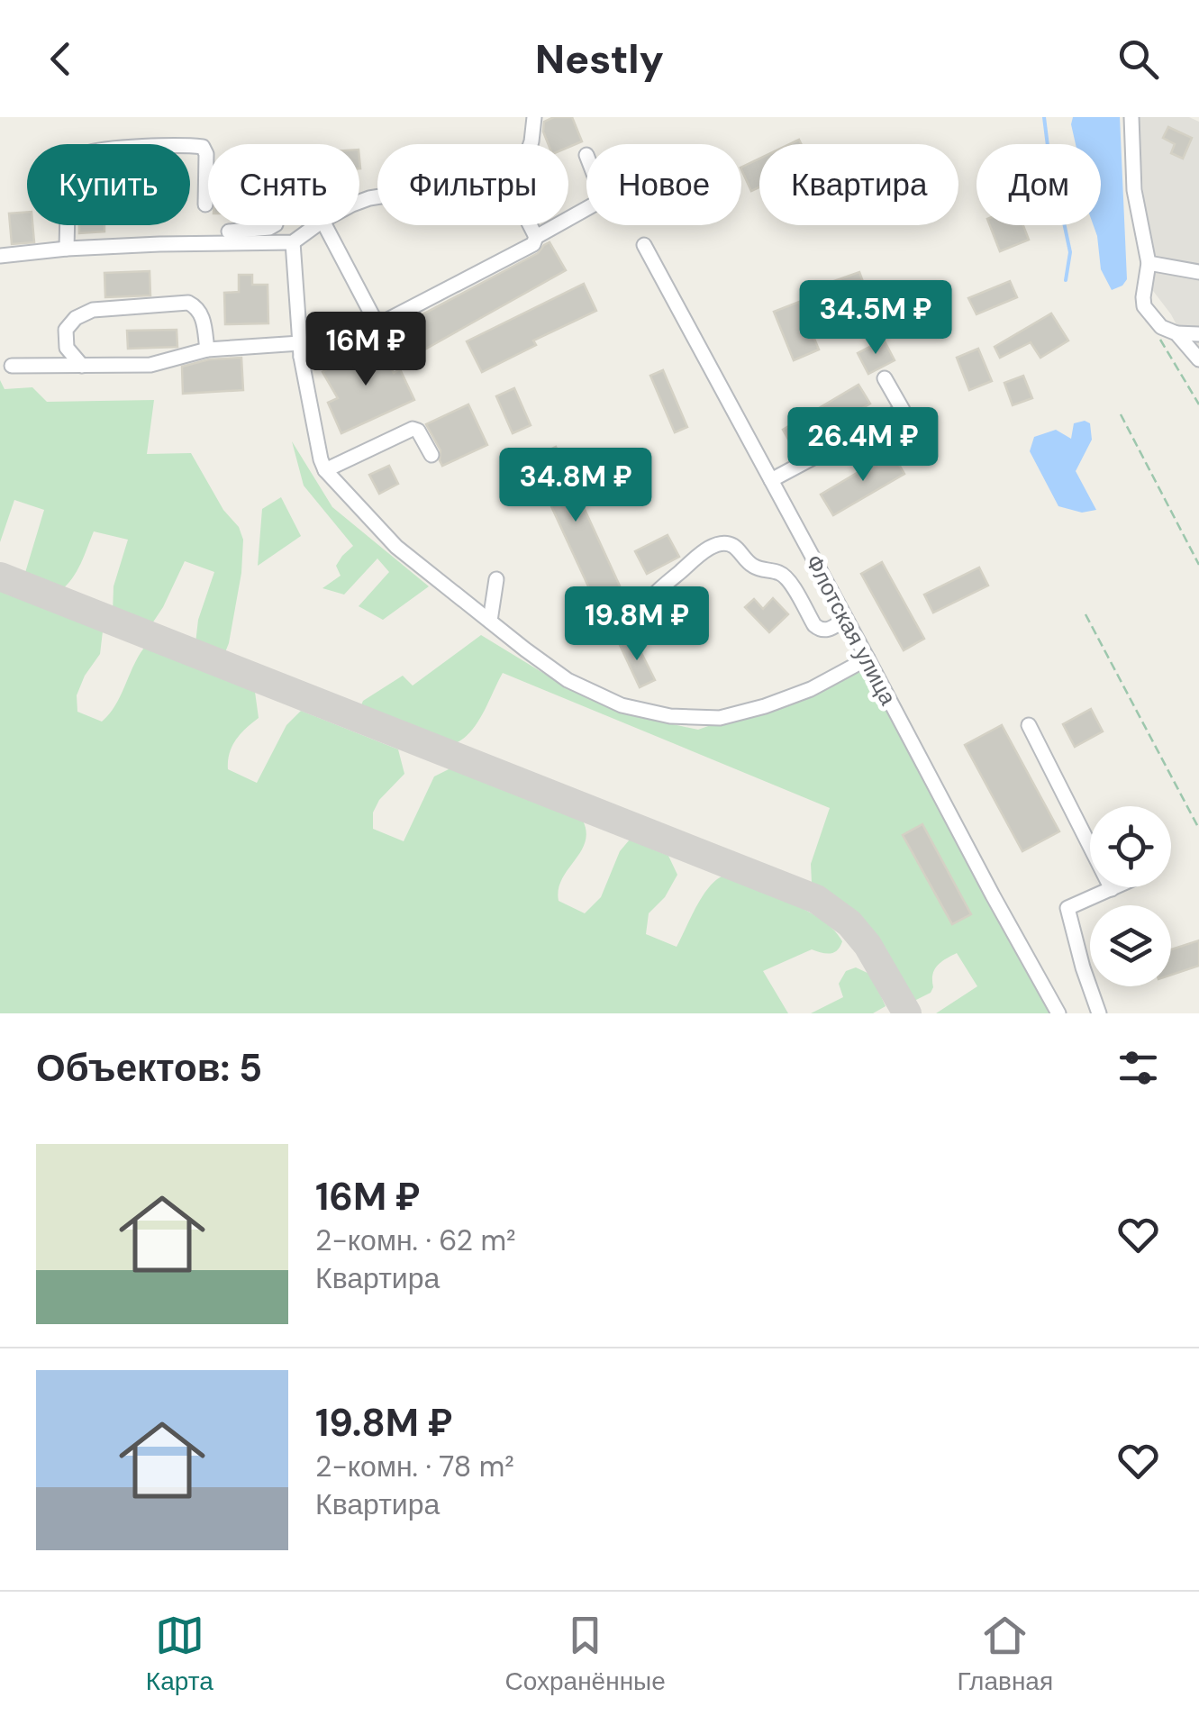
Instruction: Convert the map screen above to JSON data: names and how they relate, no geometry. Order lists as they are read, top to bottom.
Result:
{
  "streets": {
    "street": ["Флотская улица"]
  },
  "page": {
    "header": "Nestly",
    "chip": [
      "Купить",
      "Снять",
      "Фильтры",
      "Новое",
      "Квартира",
      "Дом"
    ],
    "price": [
      "34.5M ₽",
      "16M ₽",
      "26.4M ₽",
      "34.8M ₽",
      "19.8M ₽"
    ],
    "heading": "Объектов: 5",
    "list": [
      {
        "name": "16M ₽",
        "note": "2-комн. · 62 m² · Квартира"
      },
      {
        "name": "19.8M ₽",
        "note": "2-комн. · 78 m² · Квартира"
      }
    ],
    "tabs": ["Карта", "Сохранённые", "Главная"]
  }
}
